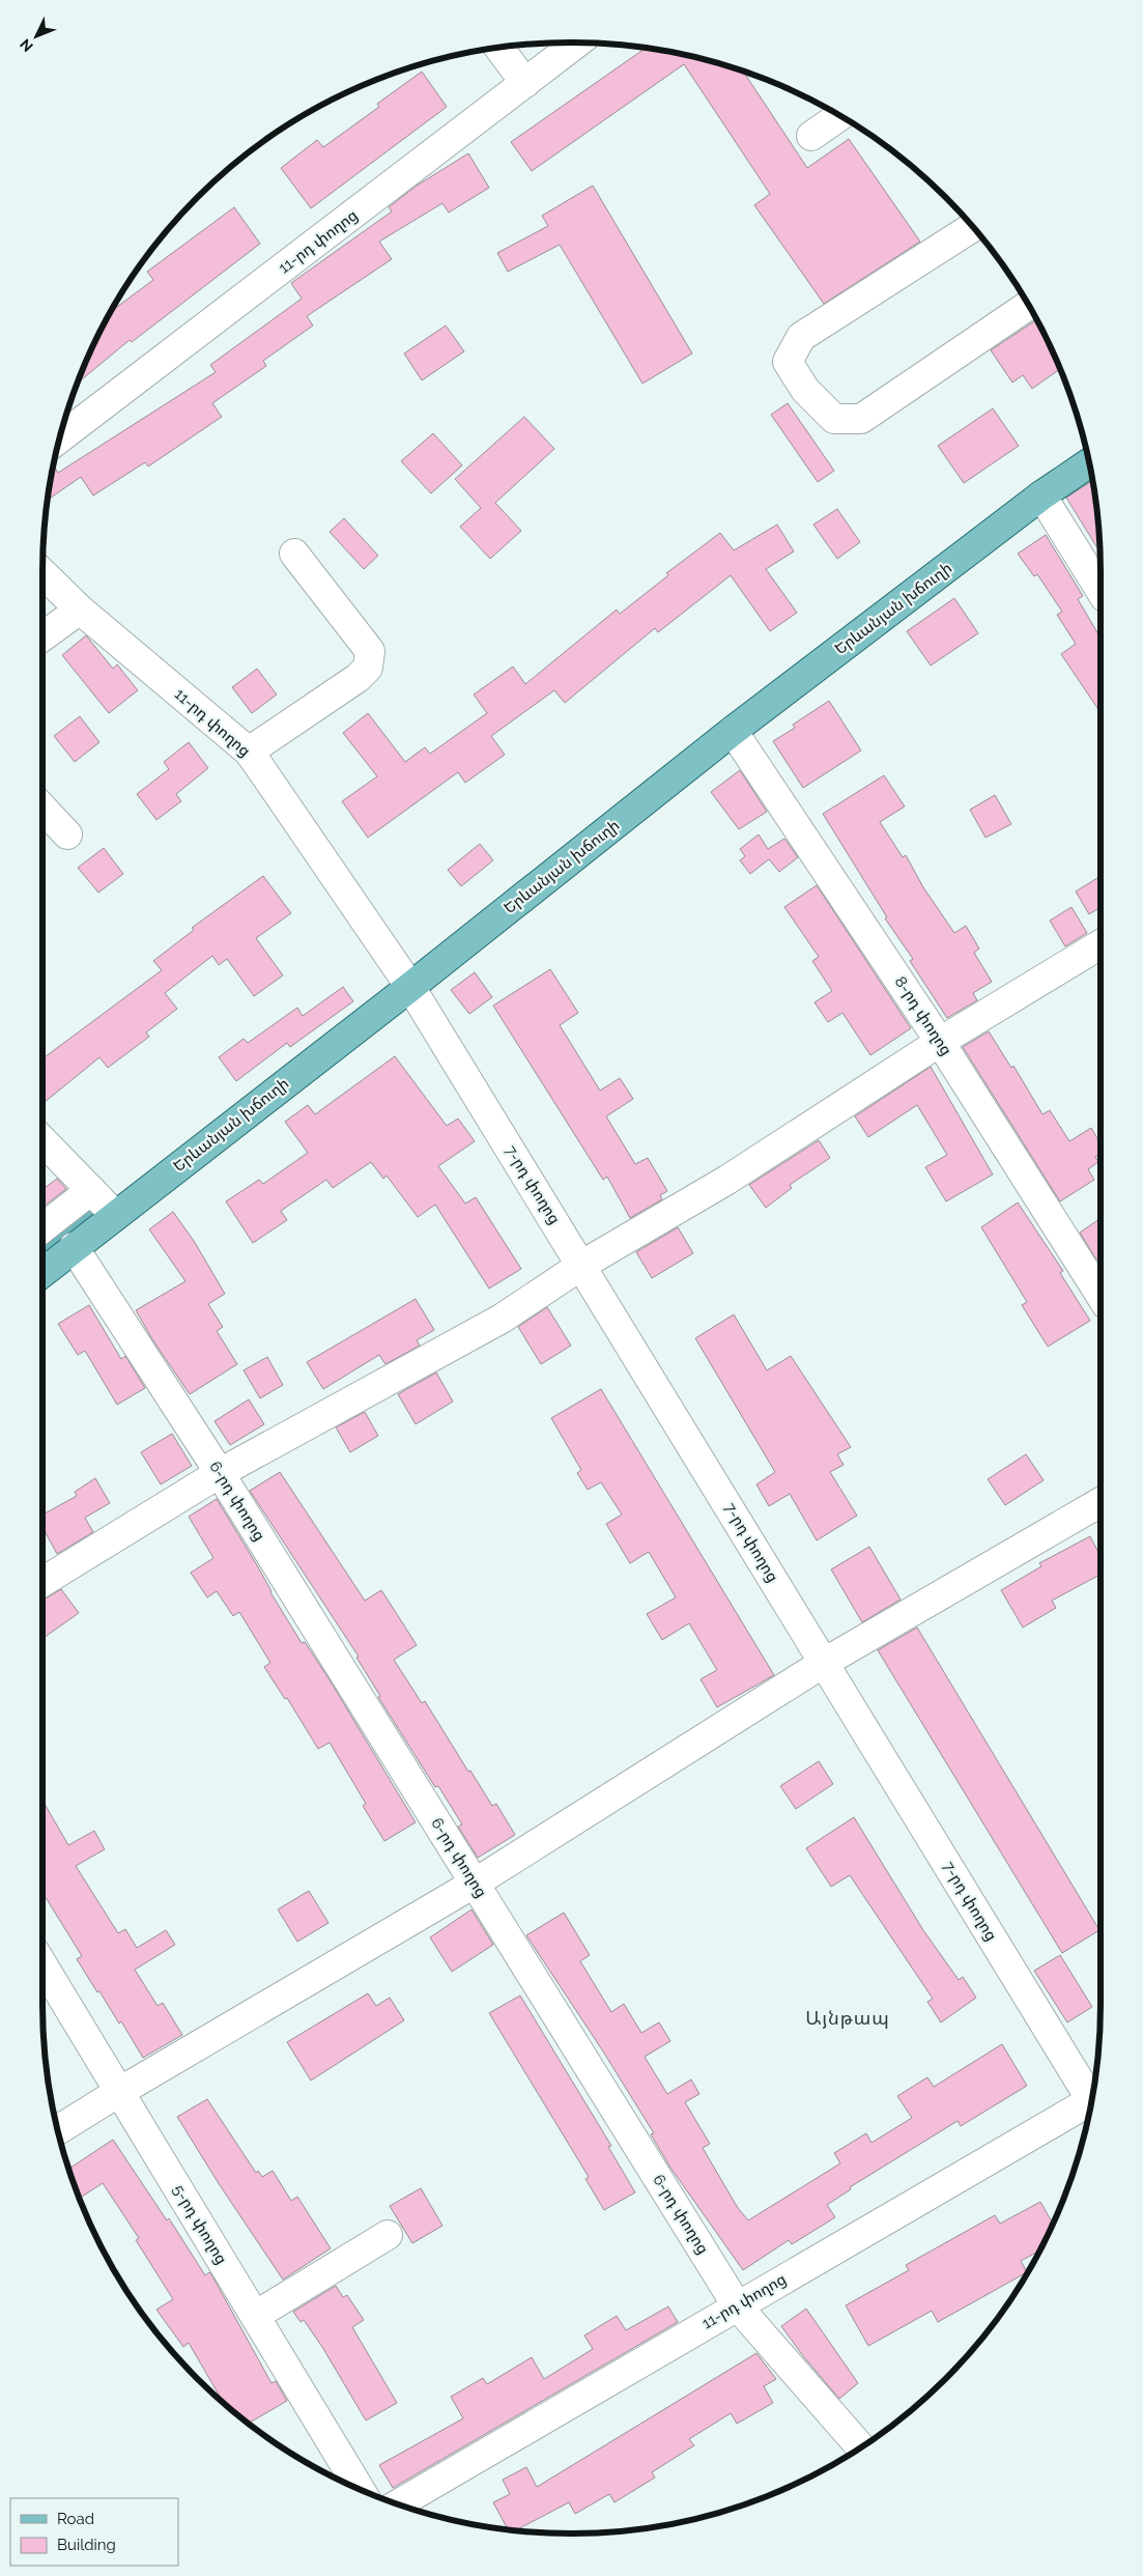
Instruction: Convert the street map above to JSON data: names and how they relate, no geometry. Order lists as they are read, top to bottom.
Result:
{
  "streets": {
    "main road": ["Երևանյան խճուղի"],
    "street": [
      "11-րդ փողոց",
      "8-րդ փողոց",
      "7-րդ փողոց",
      "6-րդ փողոց",
      "5-րդ փողոց"
    ]
  },
  "crossings": [
    ["11-րդ փողոց", "Երևանյան խճուղի"],
    ["11-րդ փողոց", "7-րդ փողոց"],
    ["11-րդ փողոց", "6-րդ փողոց"],
    ["Երևանյան խճուղի", "8-րդ փողոց"],
    ["Երևանյան խճուղի", "7-րդ փողոց"],
    ["Երևանյան խճուղի", "6-րդ փողոց"]
  ],
  "districts": ["Այնթապ"],
  "legend": ["Road", "Building"],
  "north": "bottom left"
}
